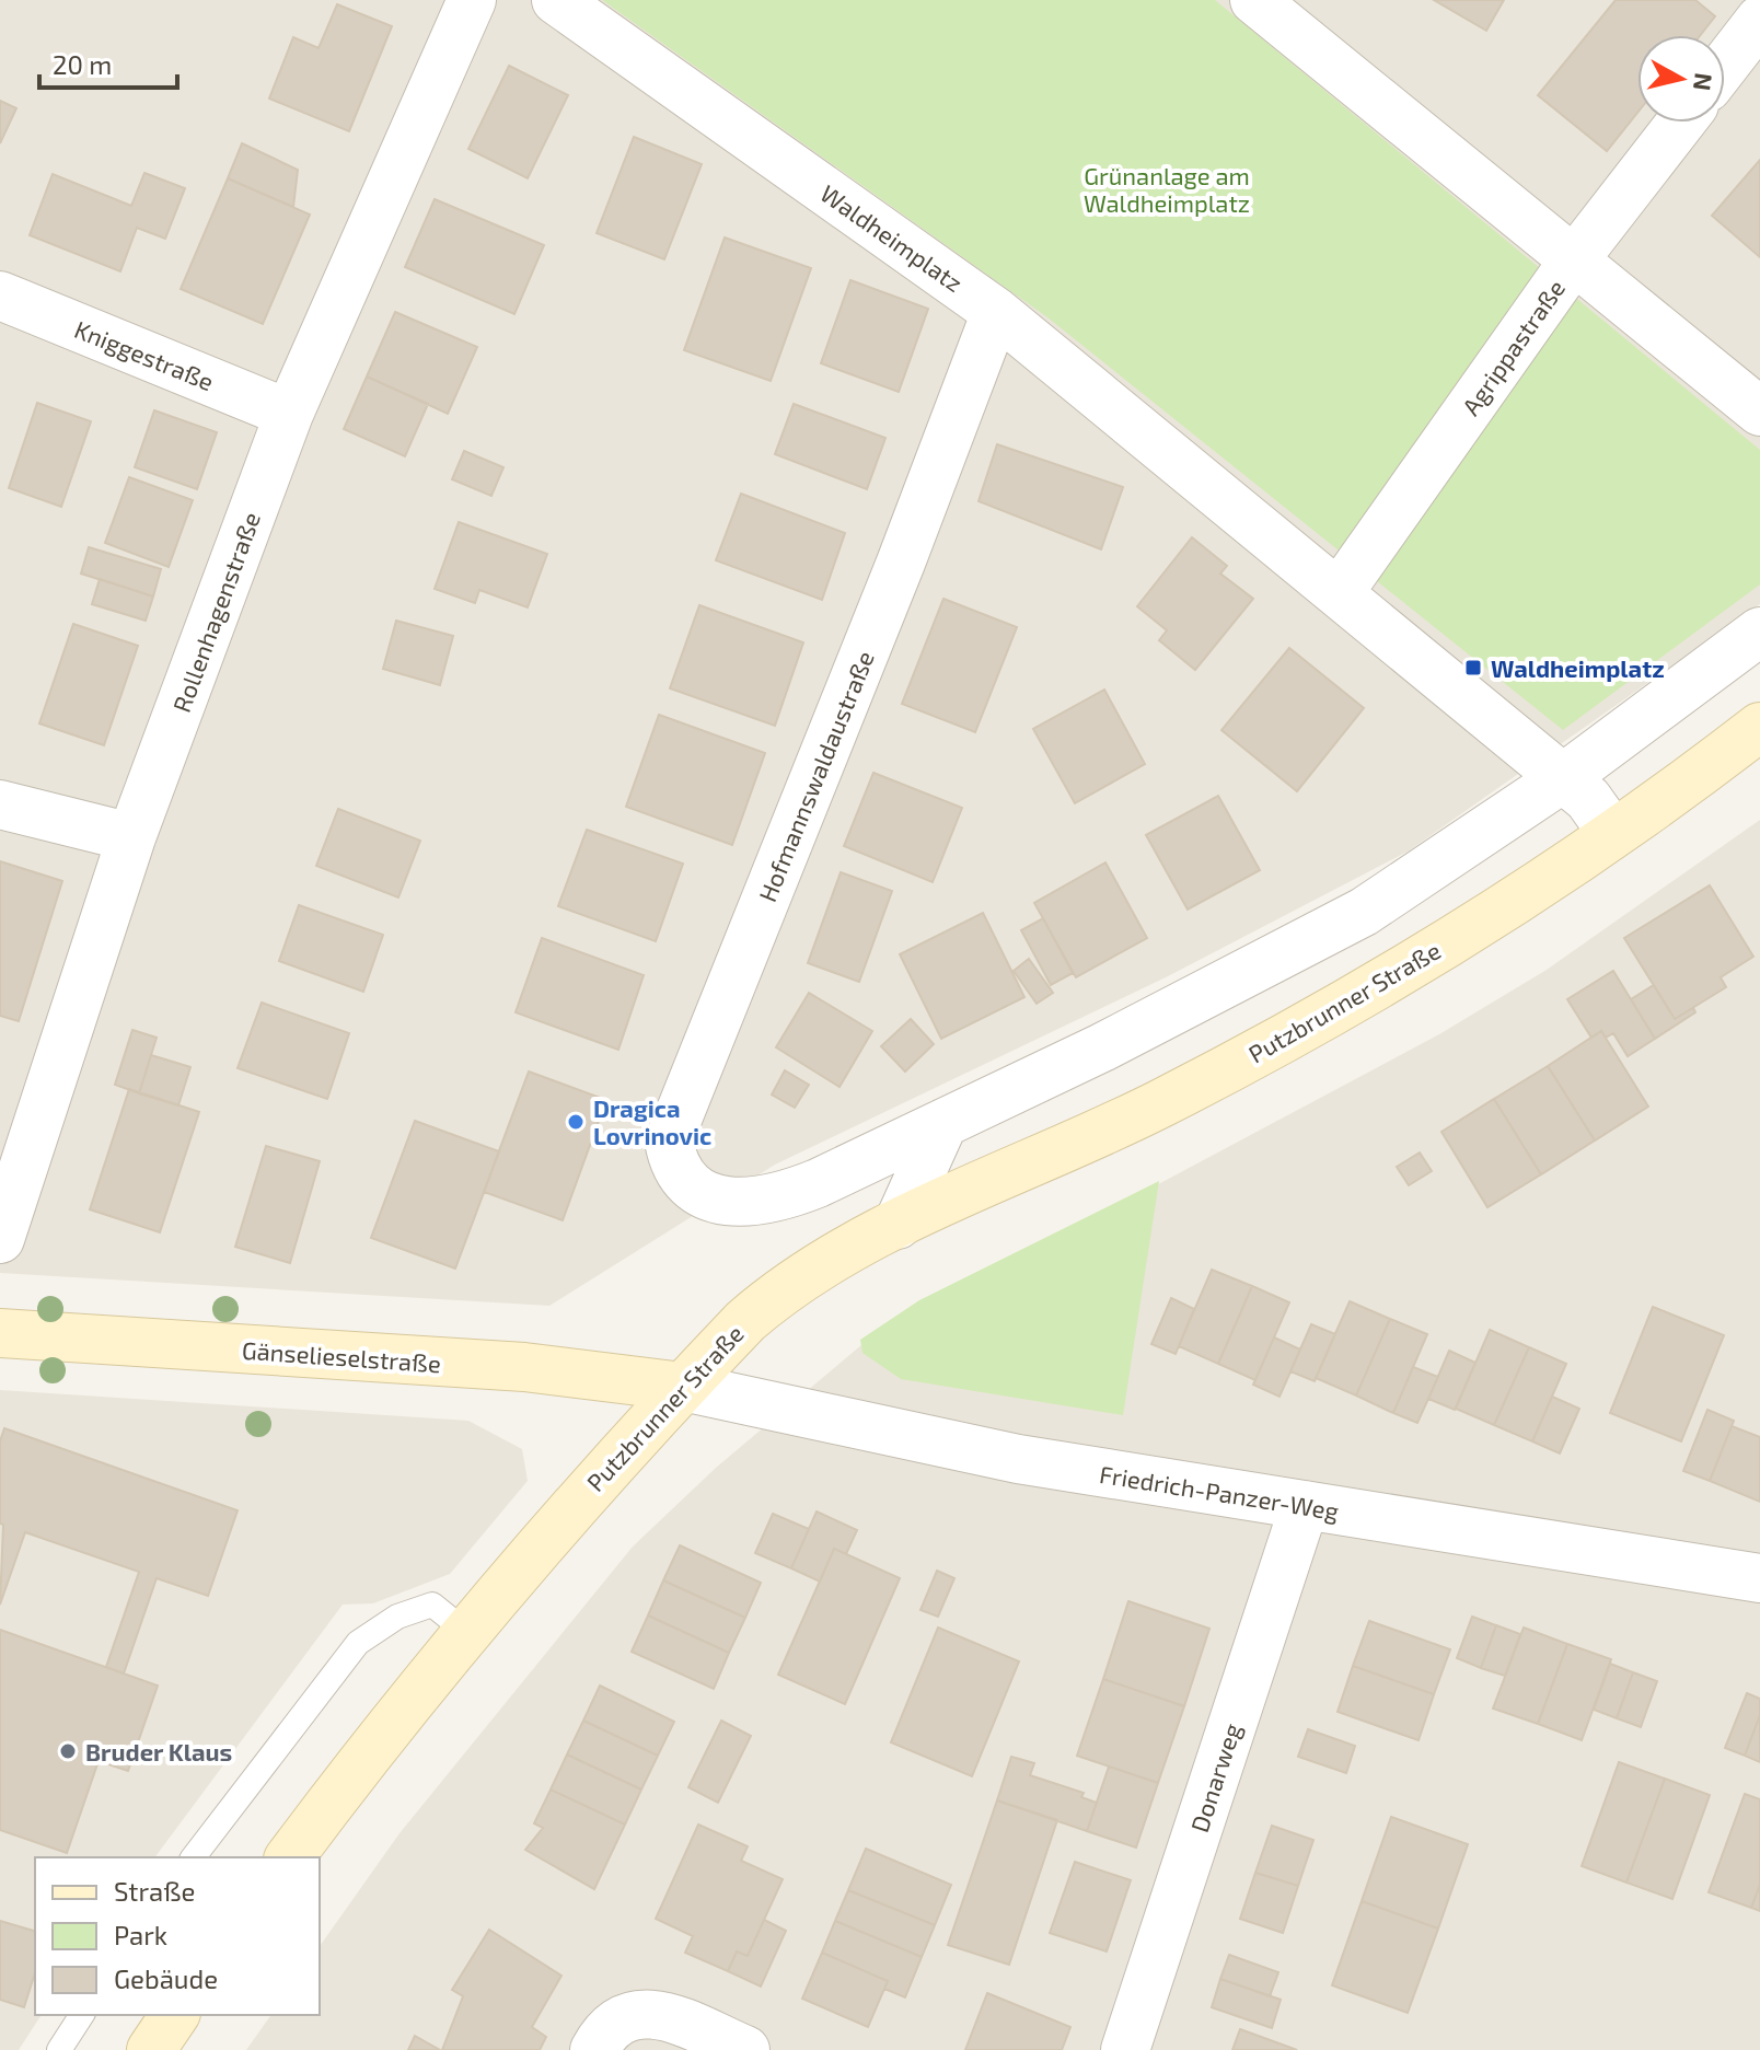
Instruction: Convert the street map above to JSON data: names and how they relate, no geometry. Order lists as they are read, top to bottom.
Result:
{
  "streets": {
    "main road": ["Putzbrunner Straße", "Gänselieselstraße"],
    "street": [
      "Waldheimplatz",
      "Agrippastraße",
      "Kniggestraße",
      "Rollenhagenstraße",
      "Hofmannswaldaustraße",
      "Friedrich-Panzer-Weg",
      "Donarweg"
    ]
  },
  "crossings": [
    ["Waldheimplatz", "Agrippastraße"],
    ["Waldheimplatz", "Hofmannswaldaustraße"],
    ["Waldheimplatz", "Putzbrunner Straße"],
    ["Kniggestraße", "Rollenhagenstraße"],
    ["Putzbrunner Straße", "Gänselieselstraße"],
    ["Putzbrunner Straße", "Friedrich-Panzer-Weg"],
    ["Gänselieselstraße", "Friedrich-Panzer-Weg"],
    ["Friedrich-Panzer-Weg", "Donarweg"]
  ],
  "parks": ["Grünanlage am Waldheimplatz"],
  "places": {
    "transit": ["Waldheimplatz"],
    "other": ["Dragica Lovrinovic", "Bruder Klaus"]
  },
  "legend": ["Straße", "Park", "Gebäude"],
  "scale_bar": "20 m",
  "north": "right"
}
